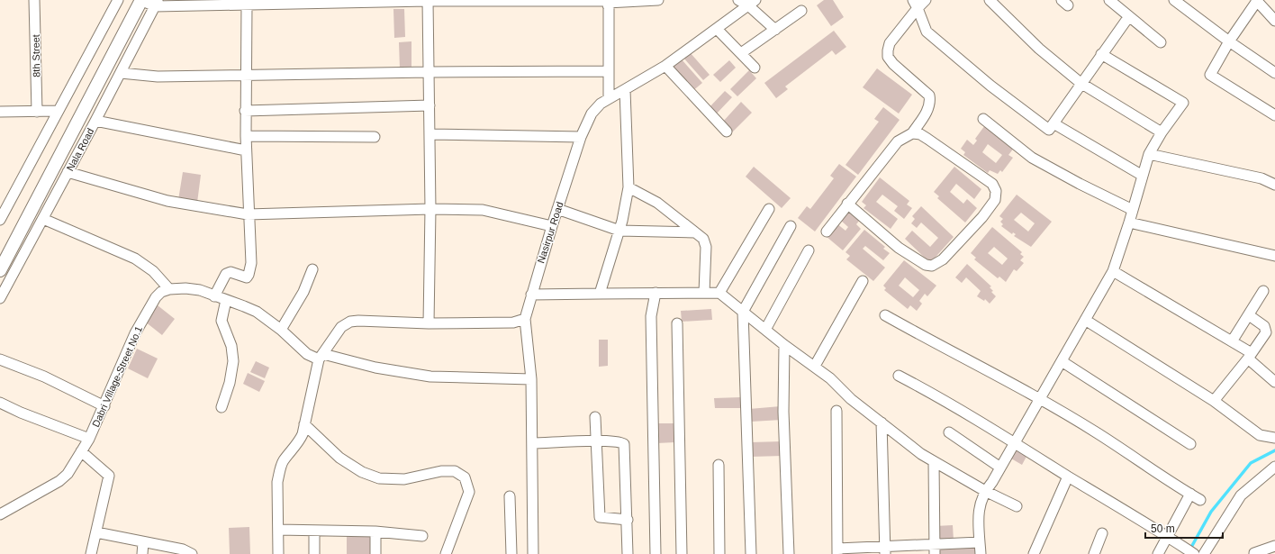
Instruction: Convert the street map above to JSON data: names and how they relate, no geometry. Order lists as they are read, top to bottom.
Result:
{
  "streets": {
    "street": [
      "8th Street",
      "Nala Road",
      "Nasirpur Road",
      "Dabri Village-Street No.1"
    ]
  },
  "scale_bar": "50 m"
}
